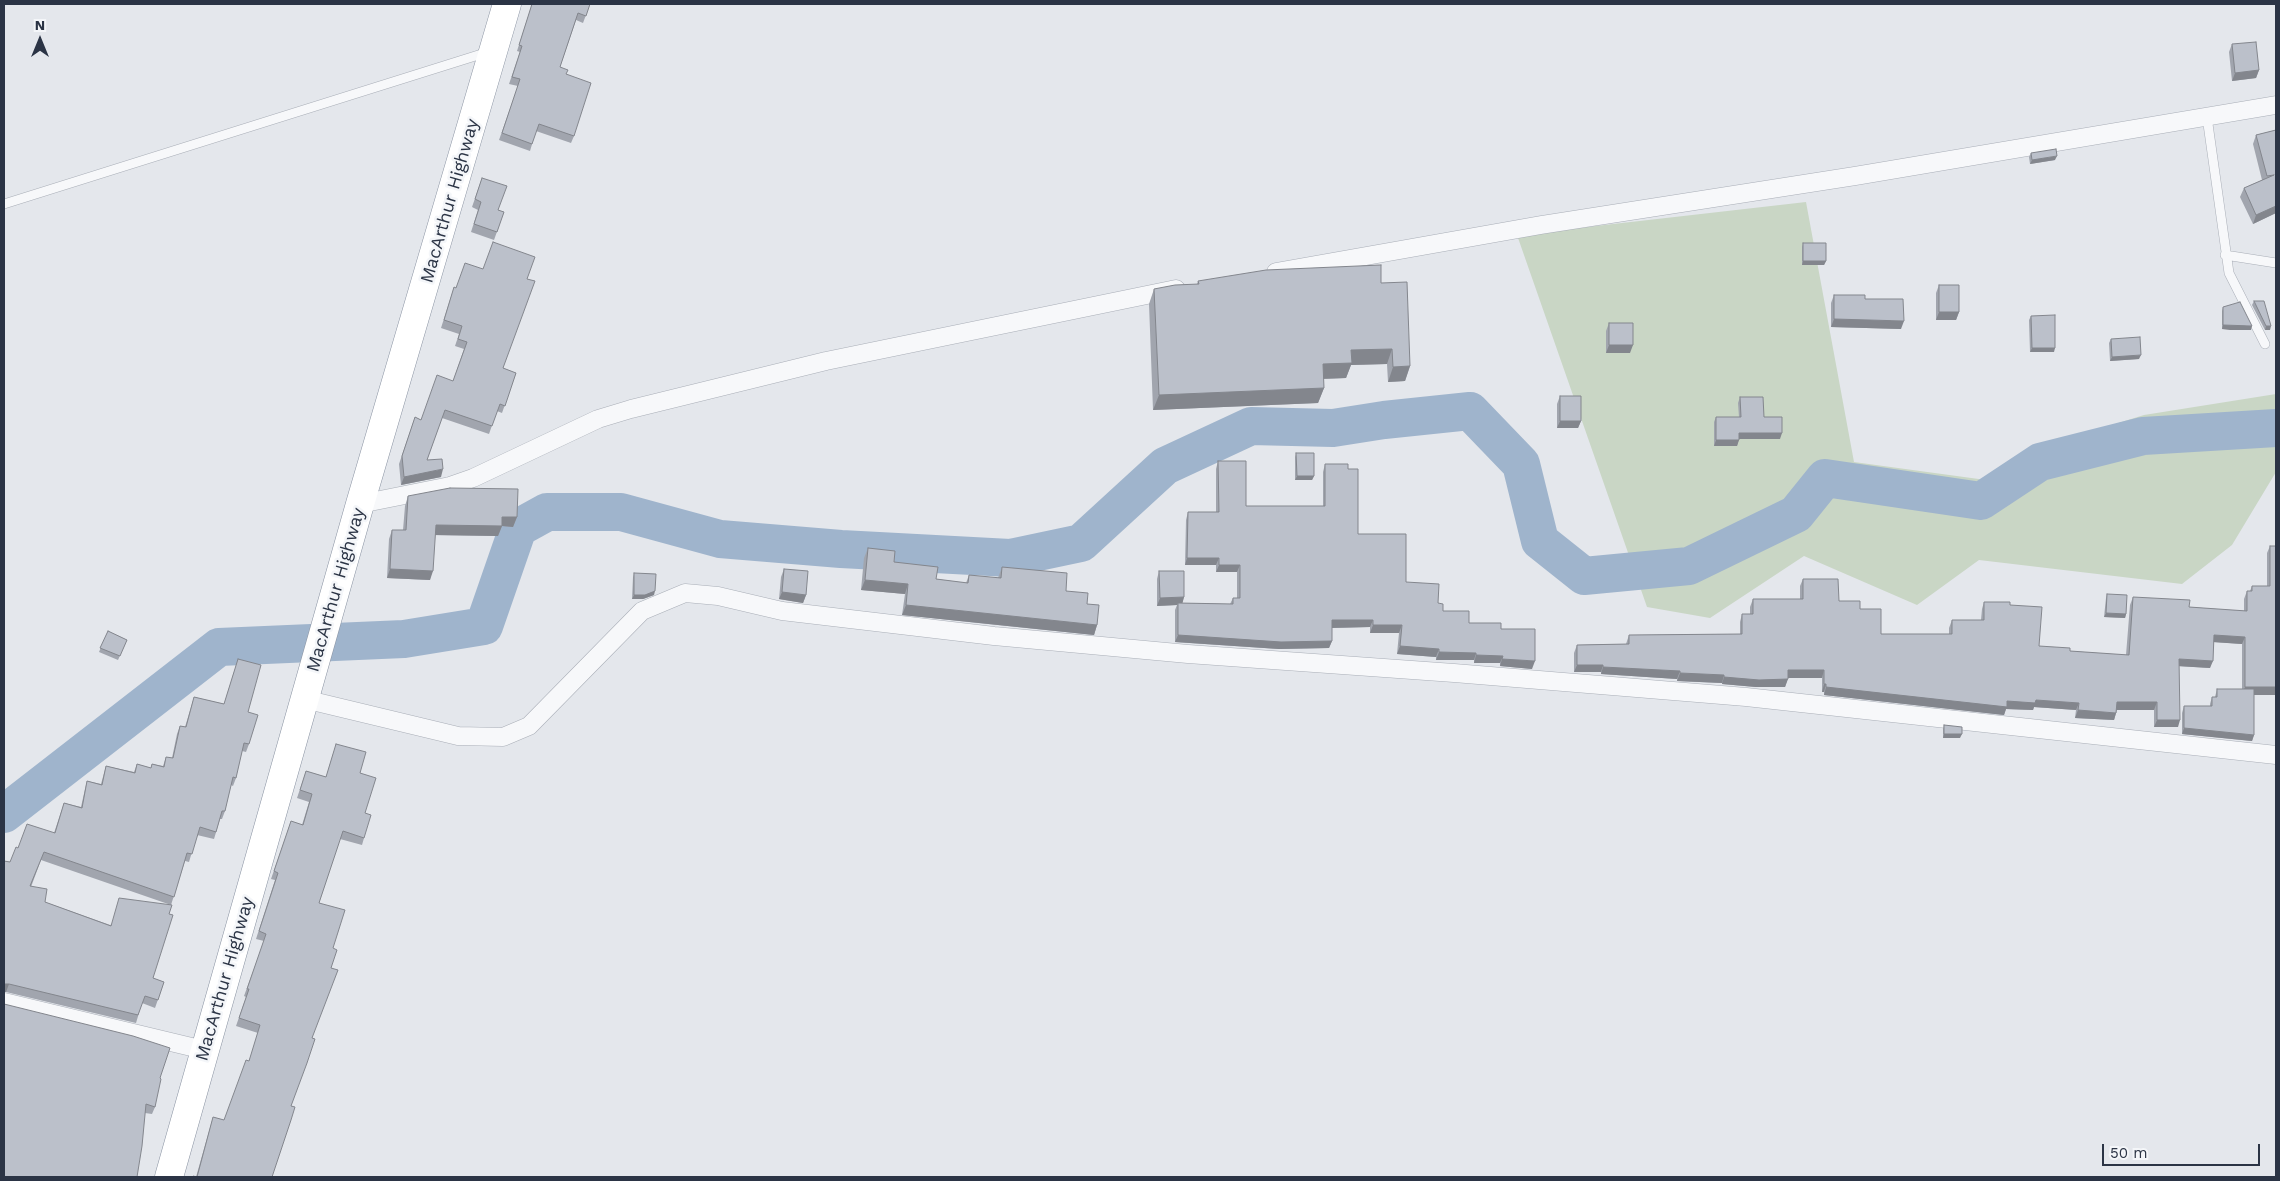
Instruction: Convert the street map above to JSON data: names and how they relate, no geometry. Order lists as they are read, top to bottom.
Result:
{
  "streets": {
    "highway": ["MacArthur Highway"]
  },
  "scale_bar": "50 m",
  "north": "top"
}
